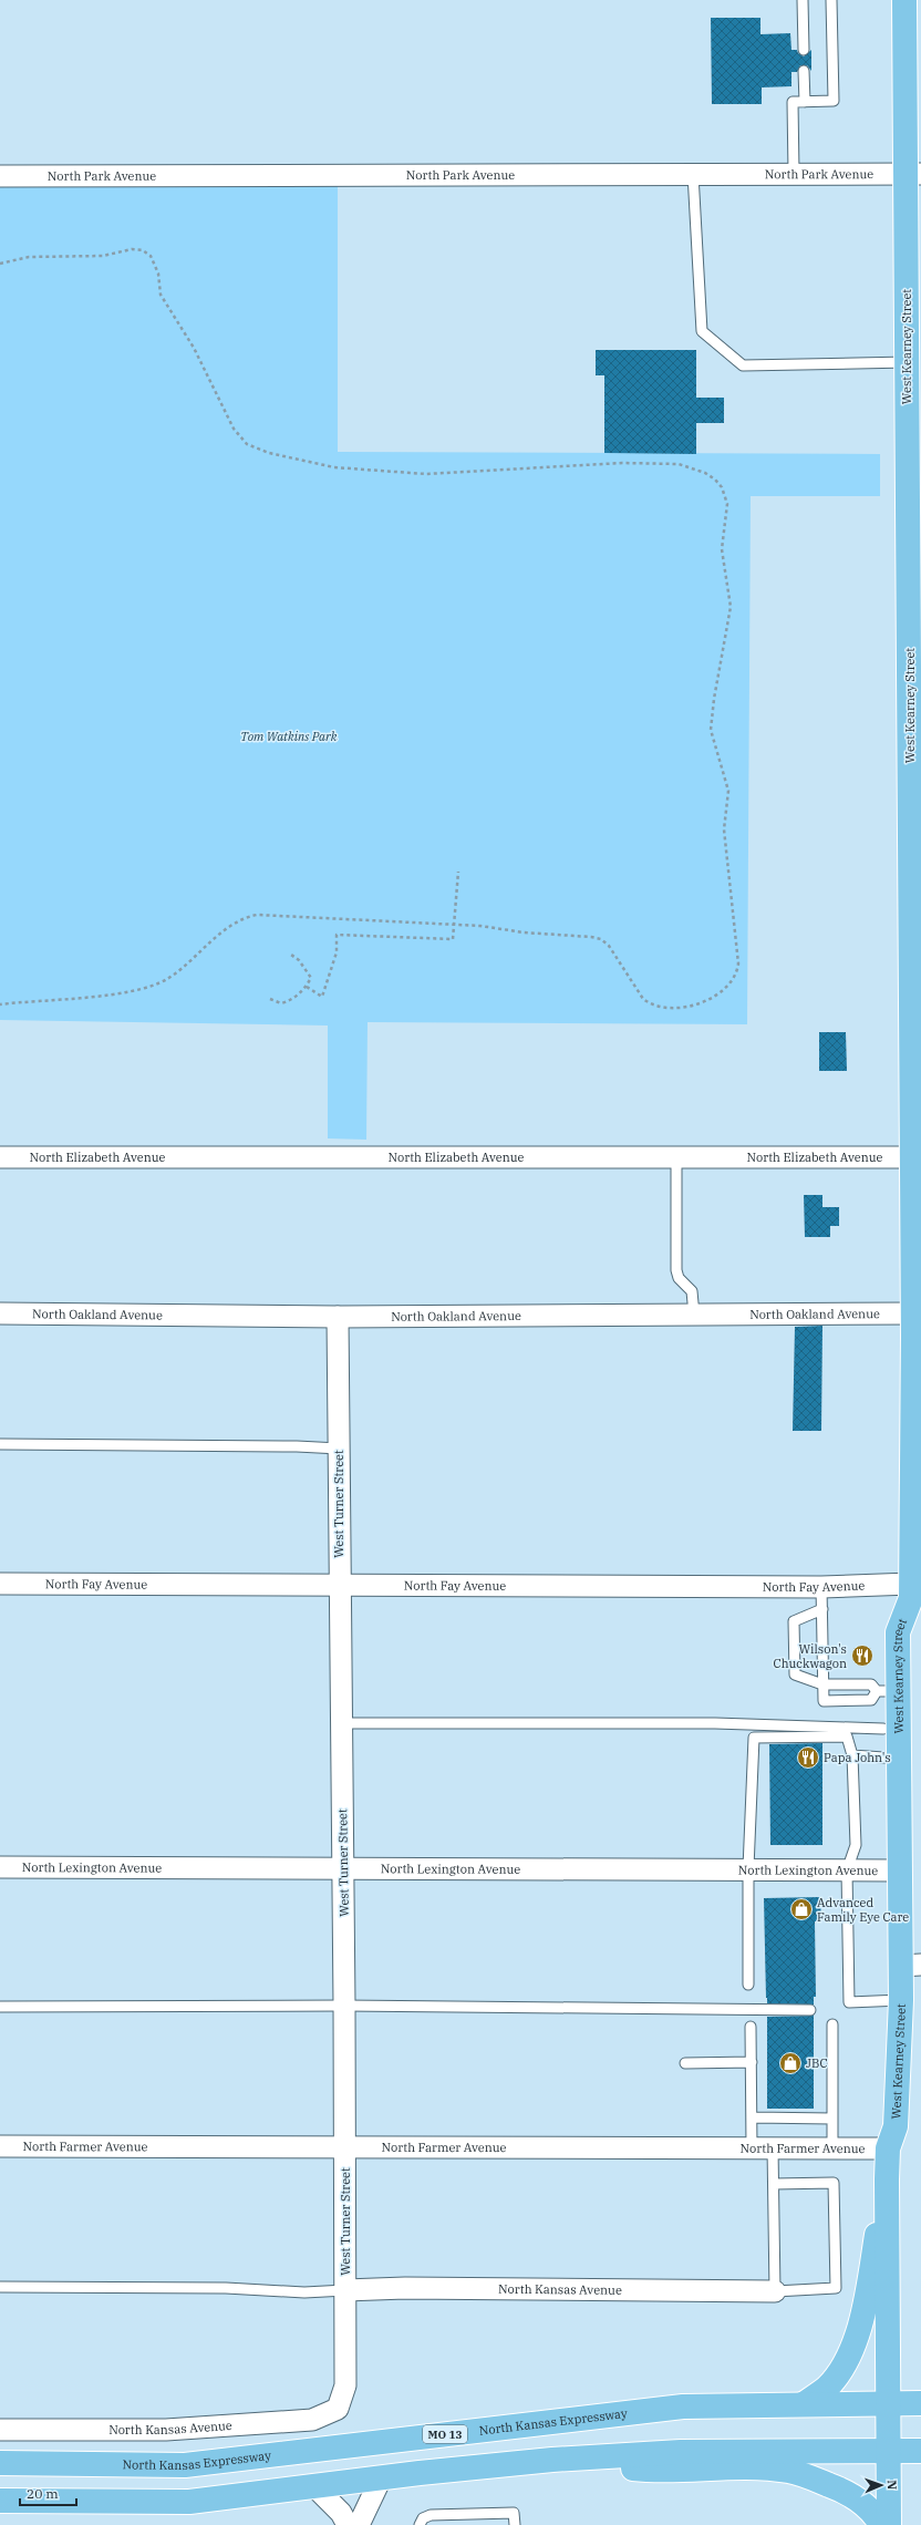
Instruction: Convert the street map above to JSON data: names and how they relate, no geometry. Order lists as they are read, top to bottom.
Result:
{
  "streets": {
    "main road": ["West Kearney Street", "North Kansas Expressway", "MO 13"],
    "street": [
      "North Park Avenue",
      "North Elizabeth Avenue",
      "North Oakland Avenue",
      "West Turner Street",
      "North Fay Avenue",
      "North Lexington Avenue",
      "North Farmer Avenue",
      "North Kansas Avenue"
    ]
  },
  "crossings": [
    ["North Park Avenue", "West Kearney Street"],
    ["West Kearney Street", "North Elizabeth Avenue"],
    ["West Kearney Street", "North Oakland Avenue"],
    ["West Kearney Street", "North Fay Avenue"],
    ["West Kearney Street", "North Lexington Avenue"],
    ["West Kearney Street", "North Farmer Avenue"],
    ["West Kearney Street", "North Kansas Expressway"],
    ["North Oakland Avenue", "West Turner Street"],
    ["West Turner Street", "North Fay Avenue"],
    ["West Turner Street", "North Lexington Avenue"],
    ["West Turner Street", "North Farmer Avenue"],
    ["West Turner Street", "North Kansas Avenue"]
  ],
  "parks": ["Tom Watkins Park"],
  "places": {
    "restaurant": ["Wilson's Chuckwagon", "Papa John's"],
    "shop": ["Advanced Family Eye Care", "JBC"]
  },
  "scale_bar": "20 m",
  "north": "right"
}
